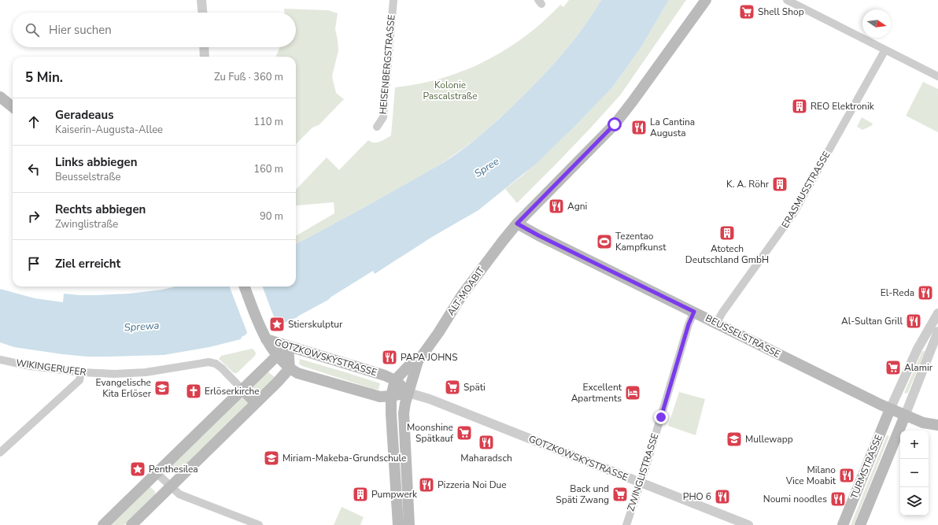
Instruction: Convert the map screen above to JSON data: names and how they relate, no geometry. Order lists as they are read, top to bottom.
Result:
{
  "streets": {
    "main road": [
      "ALT-MOABIT",
      "BEUSSELSTRASSE",
      "GOTZKOWSKYSTRASSE",
      "TURMSTRASSE"
    ],
    "street": [
      "HEISENBERGSTRASSE",
      "ERASMUSSTRASSE",
      "WIKINGERUFER",
      "ZWINGLISTRASSE"
    ]
  },
  "crossings": [
    ["ERASMUSSTRASSE", "BEUSSELSTRASSE"],
    ["ALT-MOABIT", "BEUSSELSTRASSE"],
    ["ALT-MOABIT", "GOTZKOWSKYSTRASSE"],
    ["BEUSSELSTRASSE", "TURMSTRASSE"],
    ["BEUSSELSTRASSE", "ZWINGLISTRASSE"],
    ["GOTZKOWSKYSTRASSE", "ZWINGLISTRASSE"]
  ],
  "water": ["Spree", "Sprewa"],
  "parks": ["Kolonie Pascalstraße"],
  "places": {
    "supermarket": [
      "Shell Shop",
      "Alamir",
      "Späti",
      "Moonshine Spätkauf",
      "Back und Späti Zwang"
    ],
    "building": [
      "REO Elektronik",
      "K. A. Röhr",
      "Atotech Deutschland GmbH",
      "Pumpwerk"
    ],
    "restaurant": [
      "La Cantina Augusta",
      "Agni",
      "El-Reda",
      "Al-Sultan Grill",
      "PAPA JOHNS",
      "Maharadsch",
      "Milano Vice Moabit",
      "Pizzeria Noi Due",
      "PHO 6",
      "Noumi noodles"
    ],
    "sports": ["Tezentao Kampfkunst"],
    "place": ["Stierskulptur", "Penthesilea"],
    "school or university": ["Evangelische Kita Erlöser", "Mullewapp", "Miriam-Makeba-Grundschule"],
    "church": ["Erlöserkirche"],
    "hotel": ["Excellent Apartments"]
  },
  "north": "right",
  "page": {
    "search": "Hier suchen",
    "heading": ["5 Min.", "Zu Fuß · 360 m"],
    "list": [
      ["Geradeaus", "Kaiserin-Augusta-Allee", "110 m"],
      ["Links abbiegen", "Beusselstraße", "160 m"],
      ["Rechts abbiegen", "Zwinglistraße", "90 m"],
      "Ziel erreicht"
    ],
    "map_buttons": ["+", "−"]
  }
}
